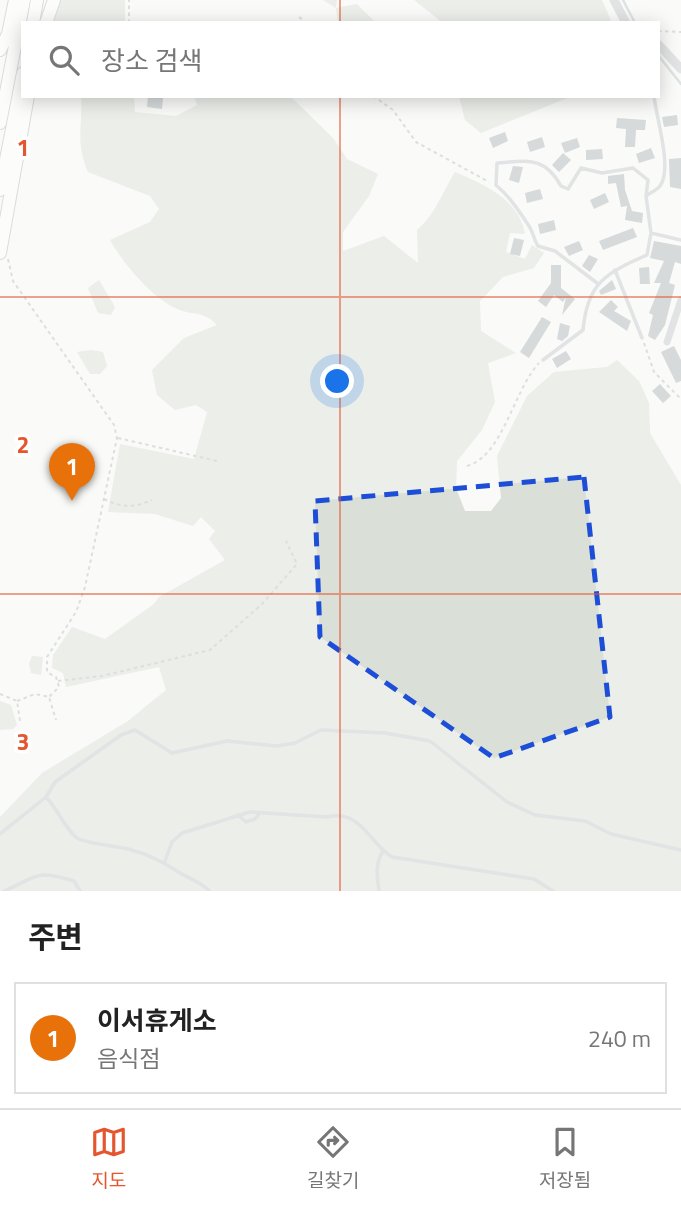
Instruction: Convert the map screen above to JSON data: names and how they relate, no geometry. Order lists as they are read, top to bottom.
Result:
{
  "page": {
    "search": "장소 검색",
    "pins": "1",
    "heading": "주변",
    "list": [
      {
        "mark": "1",
        "name": "이서휴게소",
        "note": "음식점",
        "value": "240 m"
      }
    ],
    "nav": ["지도", "길찾기", "저장됨"]
  },
  "grid": {
    "rows": ["1", "2", "3"]
  }
}
